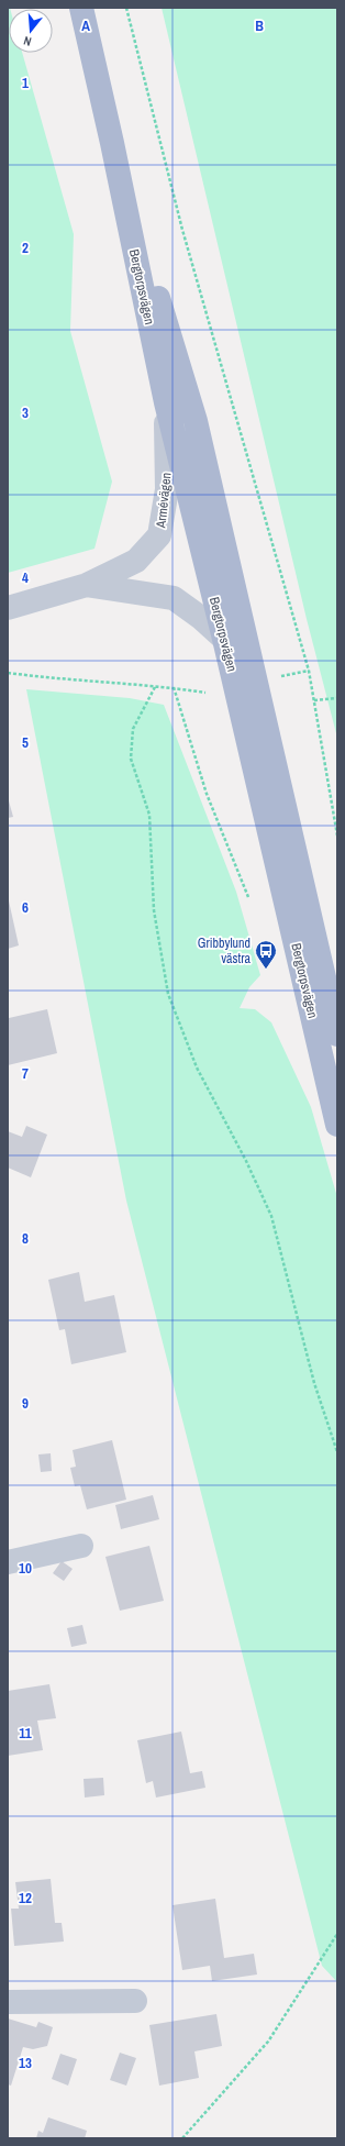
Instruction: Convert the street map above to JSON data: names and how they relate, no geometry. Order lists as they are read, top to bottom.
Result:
{
  "streets": {
    "main road": ["Bergtorpsvägen"],
    "street": ["Armévägen"]
  },
  "crossings": [
    ["Bergtorpsvägen", "Armévägen"]
  ],
  "places": {
    "bus stop": ["Gribbylund västra"]
  },
  "north": "bottom",
  "grid": {
    "columns": ["A", "B"],
    "rows": [
      "1",
      "2",
      "3",
      "4",
      "5",
      "6",
      "7",
      "8",
      "9",
      "10",
      "11",
      "12",
      "13"
    ]
  }
}
